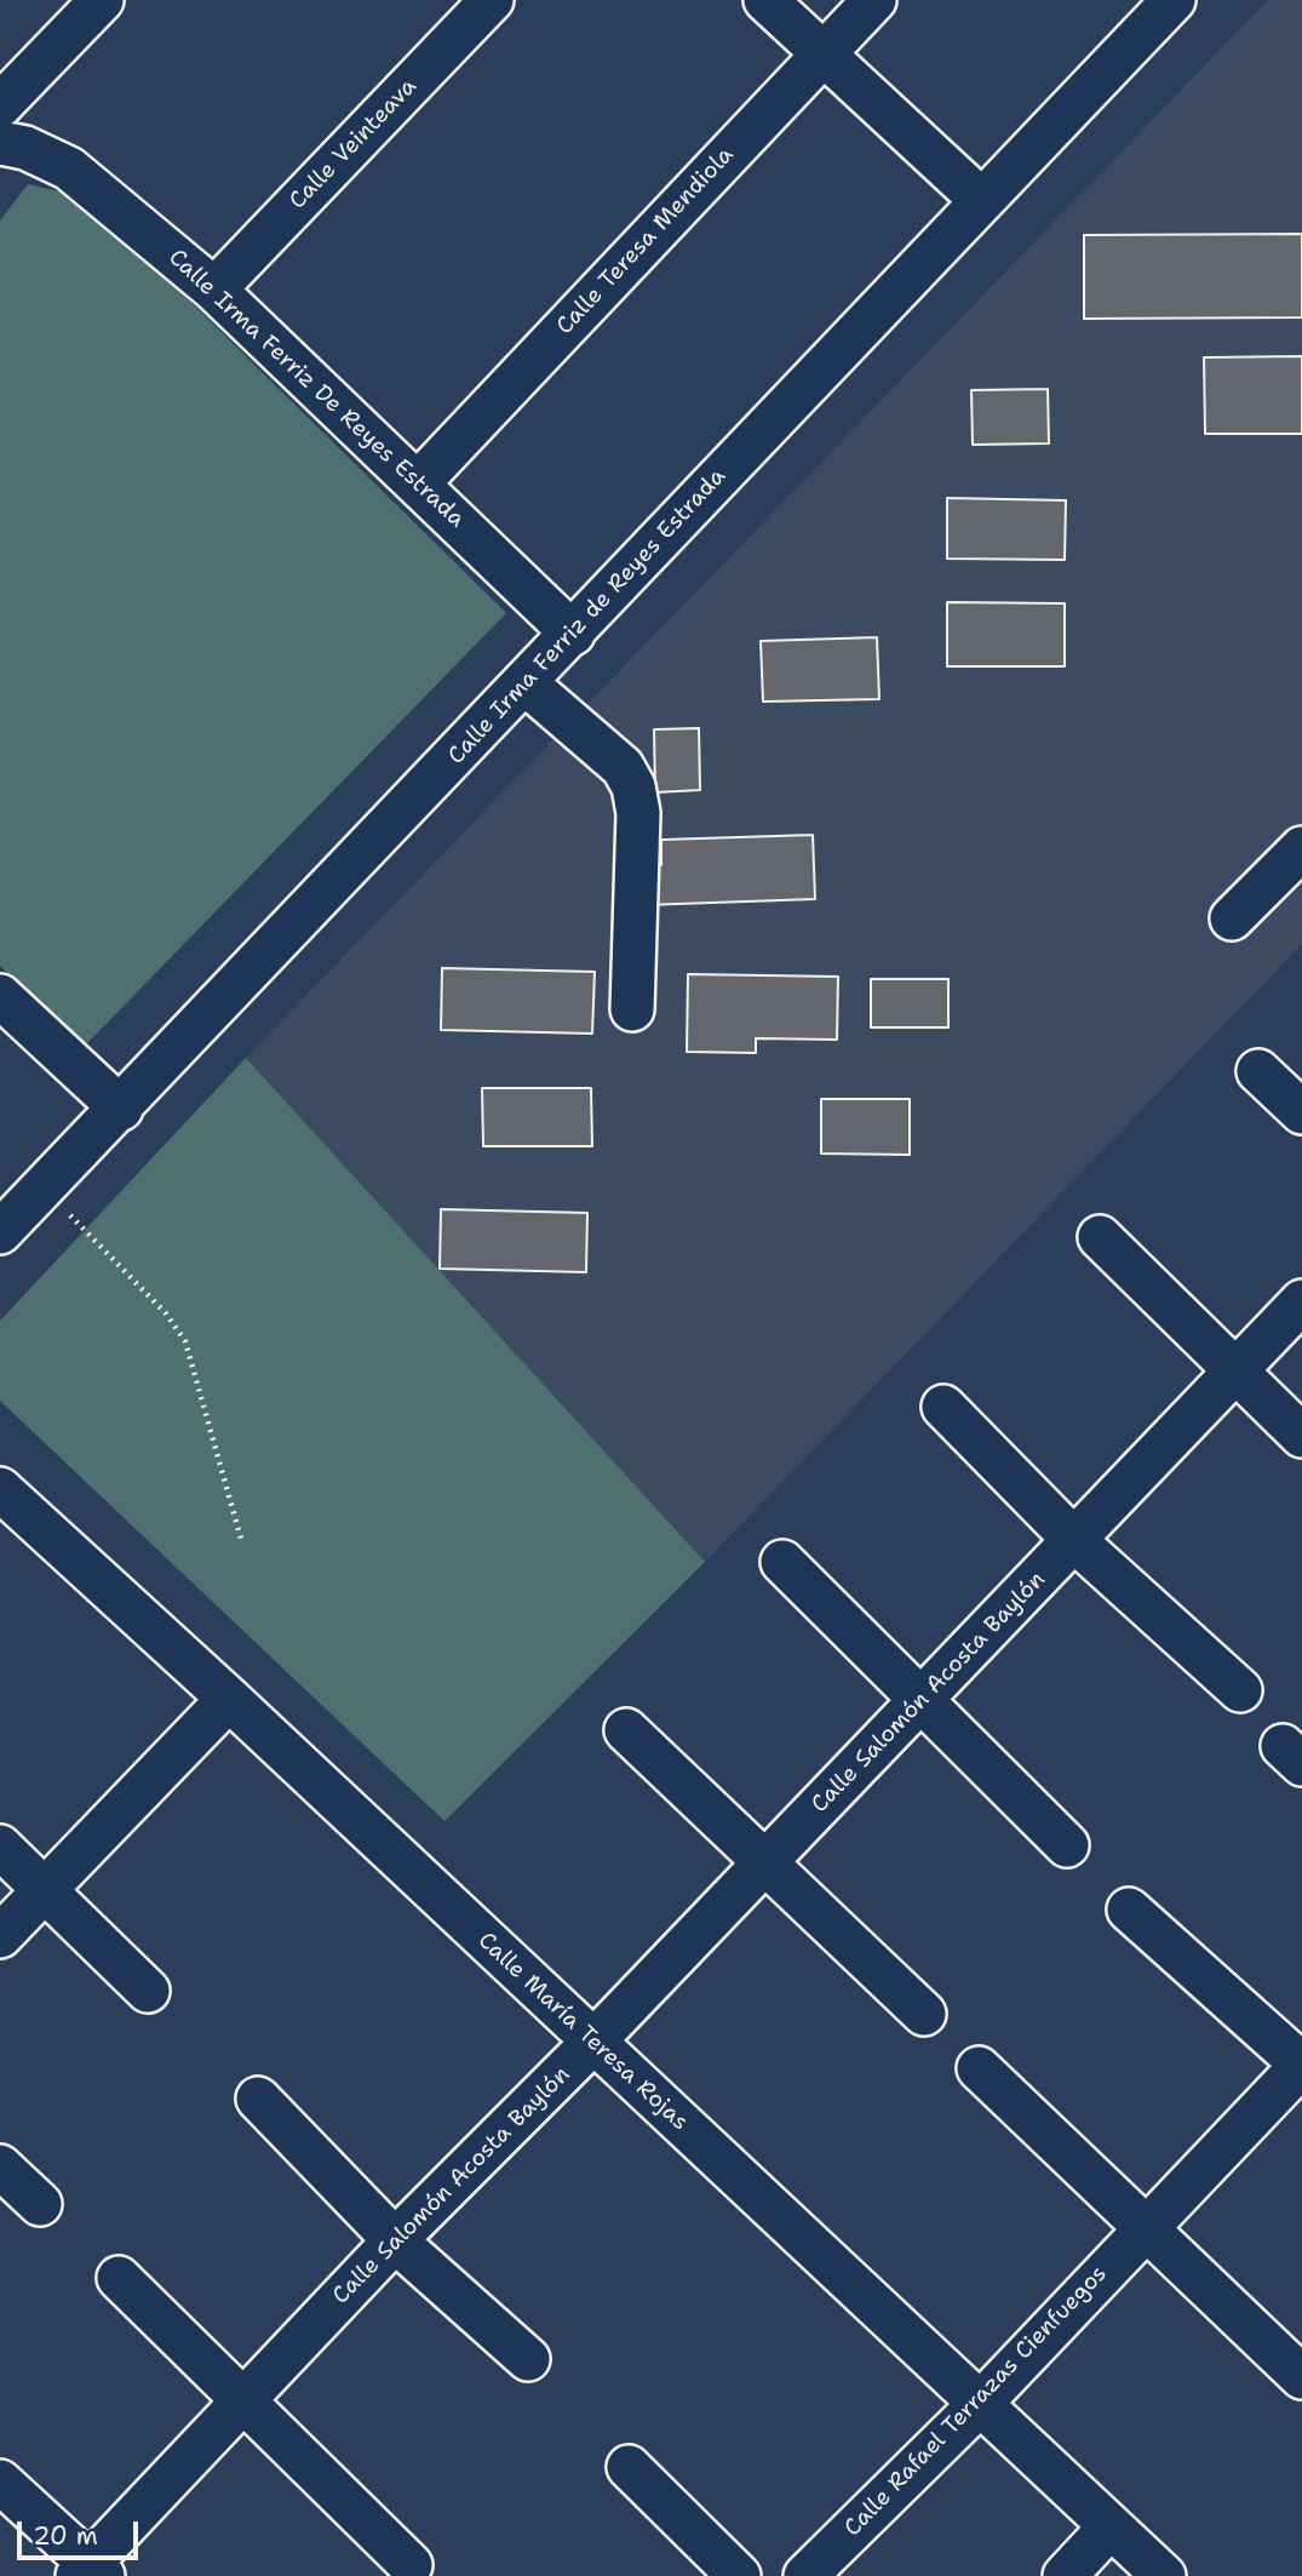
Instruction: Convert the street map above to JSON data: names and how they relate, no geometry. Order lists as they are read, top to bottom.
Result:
{
  "streets": {
    "street": [
      "Calle Veinteava",
      "Calle Teresa Mendiola",
      "Calle Irma Ferriz De Reyes Estrada",
      "Calle Irma Ferriz de Reyes Estrada",
      "Calle Salomón Acosta Baylón",
      "Calle María Teresa Rojas",
      "Calle Rafael Terrazas Cienfuegos"
    ]
  },
  "crossings": [
    ["Calle Veinteava", "Calle Irma Ferriz De Reyes Estrada"],
    ["Calle Teresa Mendiola", "Calle Irma Ferriz De Reyes Estrada"],
    ["Calle Irma Ferriz De Reyes Estrada", "Calle Irma Ferriz de Reyes Estrada"],
    ["Calle Salomón Acosta Baylón", "Calle María Teresa Rojas"],
    ["Calle María Teresa Rojas", "Calle Rafael Terrazas Cienfuegos"]
  ],
  "scale_bar": "20 m"
}
